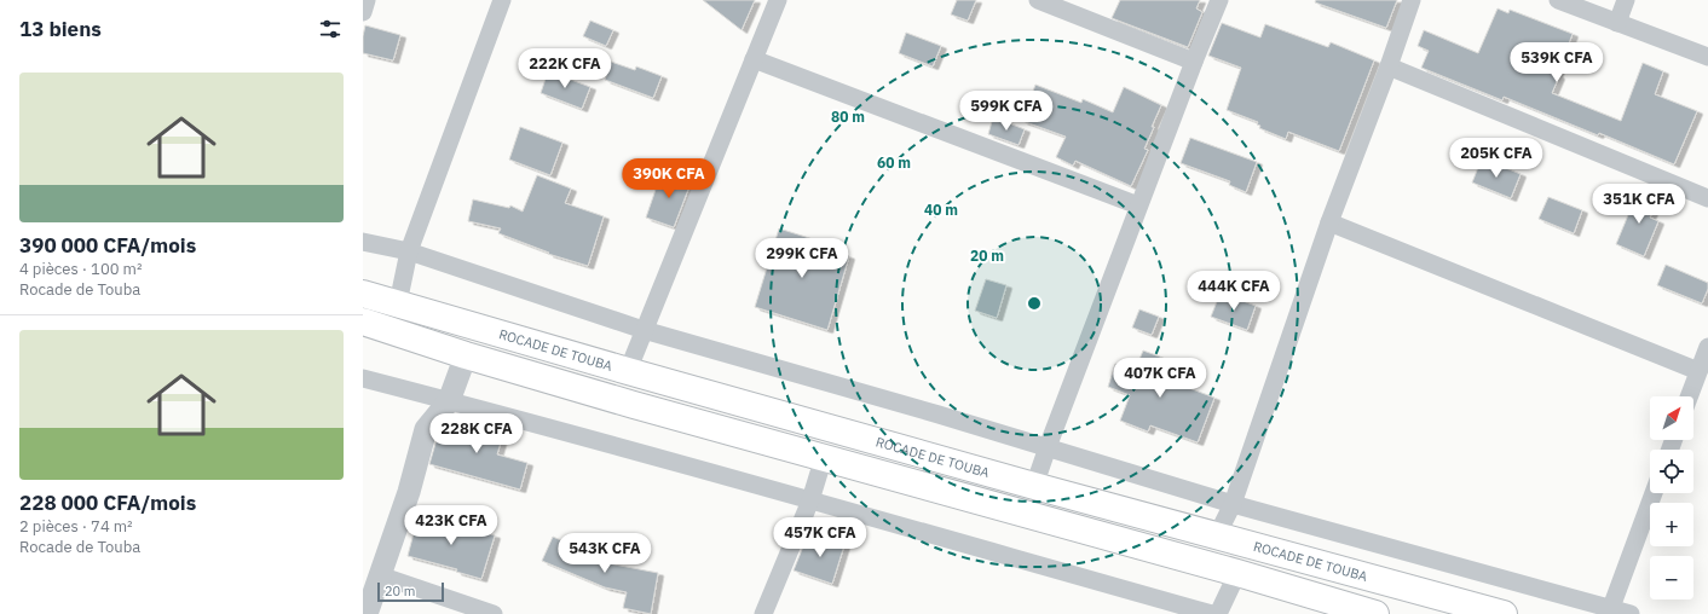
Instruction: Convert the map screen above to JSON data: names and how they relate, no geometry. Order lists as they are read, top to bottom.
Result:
{
  "streets": {
    "main road": ["ROCADE DE TOUBA"]
  },
  "scale_bar": "20 m",
  "north": "top right",
  "page": {
    "heading": "13 biens",
    "price": [
      "539K CFA",
      "222K CFA",
      "599K CFA",
      "205K CFA",
      "390K CFA",
      "351K CFA",
      "299K CFA",
      "444K CFA",
      "407K CFA",
      "228K CFA",
      "423K CFA",
      "457K CFA",
      "543K CFA"
    ],
    "list": [
      {
        "name": "390 000 CFA/mois",
        "note": "4 pièces · 100 m² · Rocade de Touba"
      },
      {
        "name": "228 000 CFA/mois",
        "note": "2 pièces · 74 m² · Rocade de Touba"
      }
    ],
    "map_buttons": ["+", "−"],
    "scale": "20 m"
  },
  "rings": [
    "80 m",
    "60 m",
    "40 m",
    "20 m"
  ]
}
